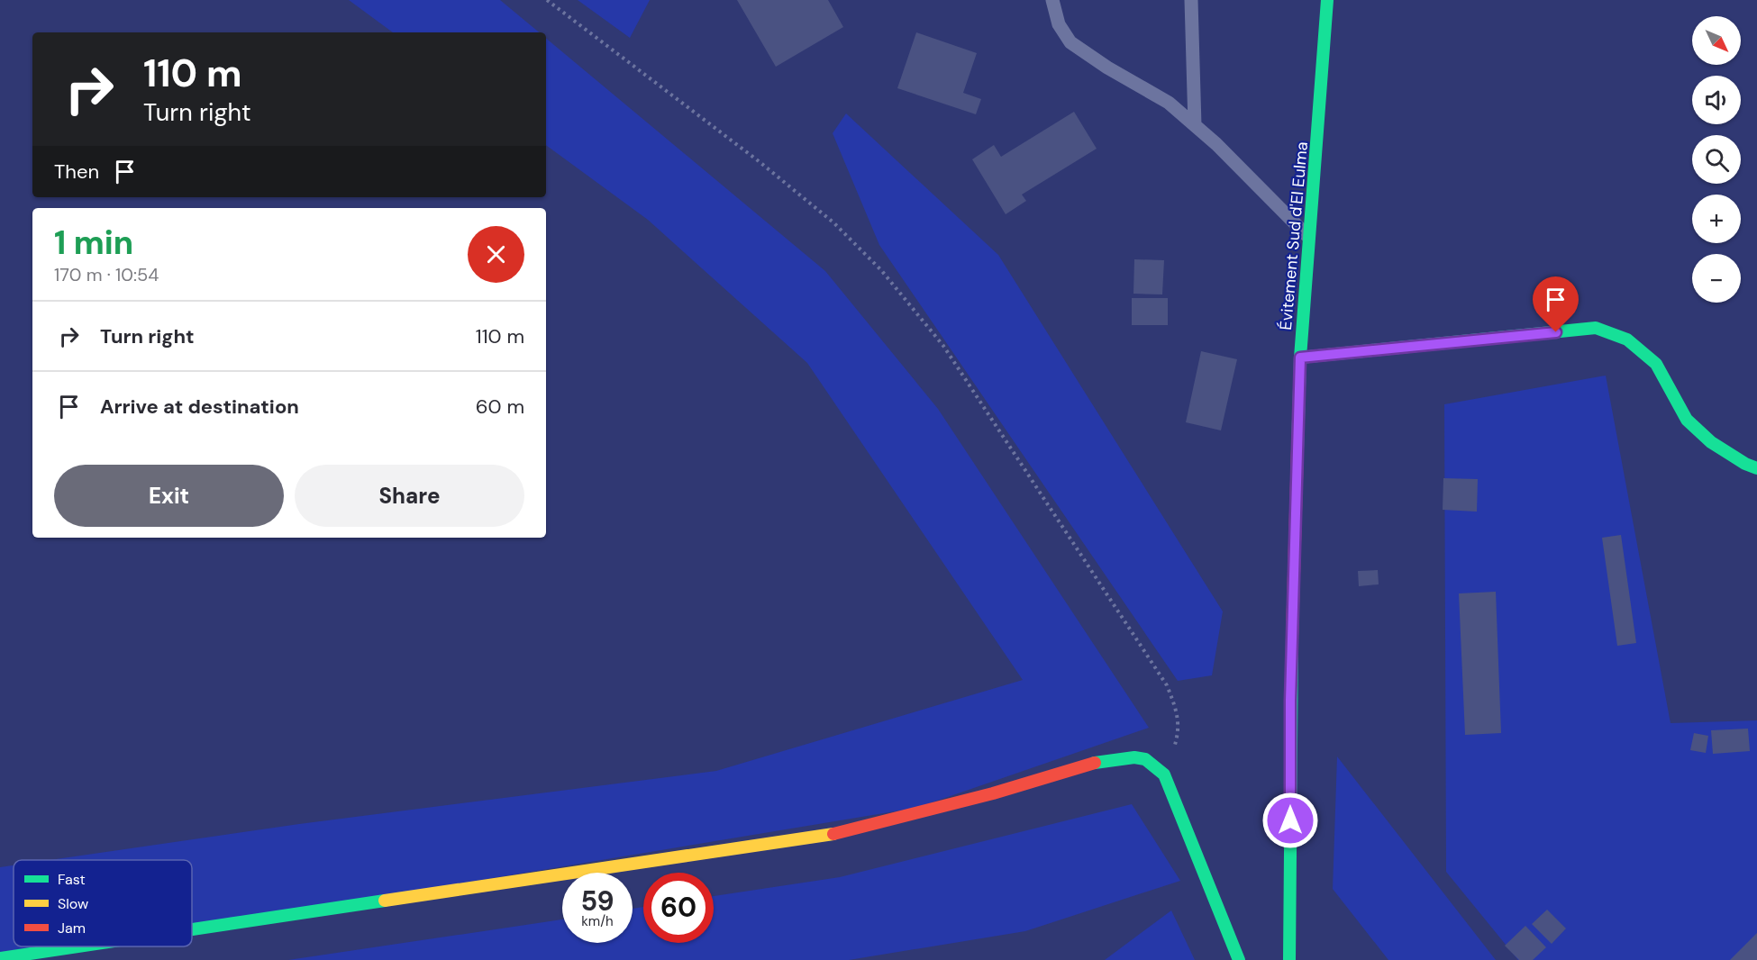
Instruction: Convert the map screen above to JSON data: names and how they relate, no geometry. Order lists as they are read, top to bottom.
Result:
{
  "streets": {
    "street": ["Évitement Sud d'El Eulma"]
  },
  "legend": ["Fast", "Slow", "Jam"],
  "north": "bottom right",
  "page": {
    "map_buttons": ["+", "−"],
    "turn": ["110 m", "Turn right"],
    "then": "Then",
    "heading": ["1 min", "170 m · 10:54"],
    "list": [
      {
        "name": "Turn right",
        "value": "110 m"
      },
      {
        "name": "Arrive at destination",
        "value": "60 m"
      }
    ],
    "buttons": ["Exit", "Share"],
    "speed": "59 km/h",
    "limit": "60"
  }
}
